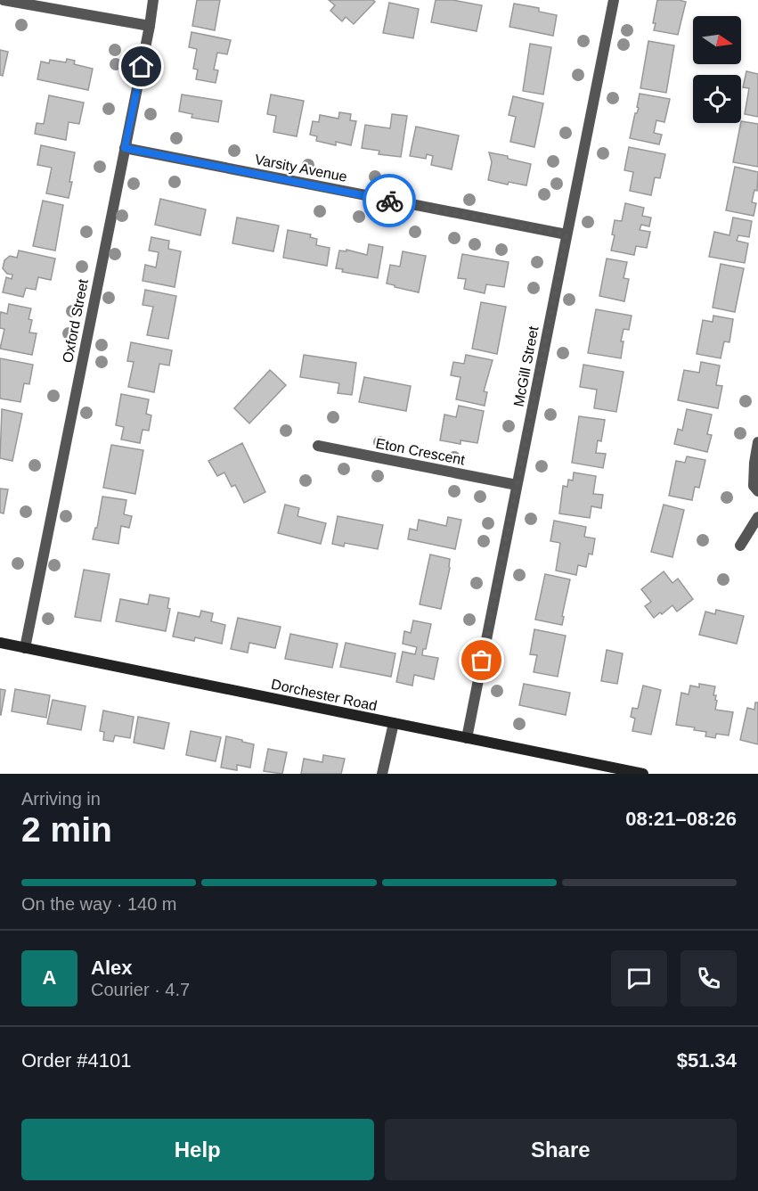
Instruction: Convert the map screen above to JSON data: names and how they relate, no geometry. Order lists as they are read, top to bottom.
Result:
{
  "streets": {
    "main road": ["Dorchester Road"],
    "street": [
      "Varsity Avenue",
      "Oxford Street",
      "McGill Street",
      "Eton Crescent"
    ]
  },
  "crossings": [
    ["Varsity Avenue", "Oxford Street"],
    ["Varsity Avenue", "McGill Street"],
    ["Oxford Street", "Dorchester Road"],
    ["McGill Street", "Eton Crescent"],
    ["McGill Street", "Dorchester Road"]
  ],
  "north": "right",
  "page": {
    "heading": ["2 min", "Arriving in", "08:21–08:26"],
    "panel": [
      "Alex",
      "Courier · 4.7",
      "Order #4101",
      "$51.34"
    ],
    "bar": "On the way · 140 m",
    "round": "A",
    "buttons": ["Help", "Share"]
  }
}
